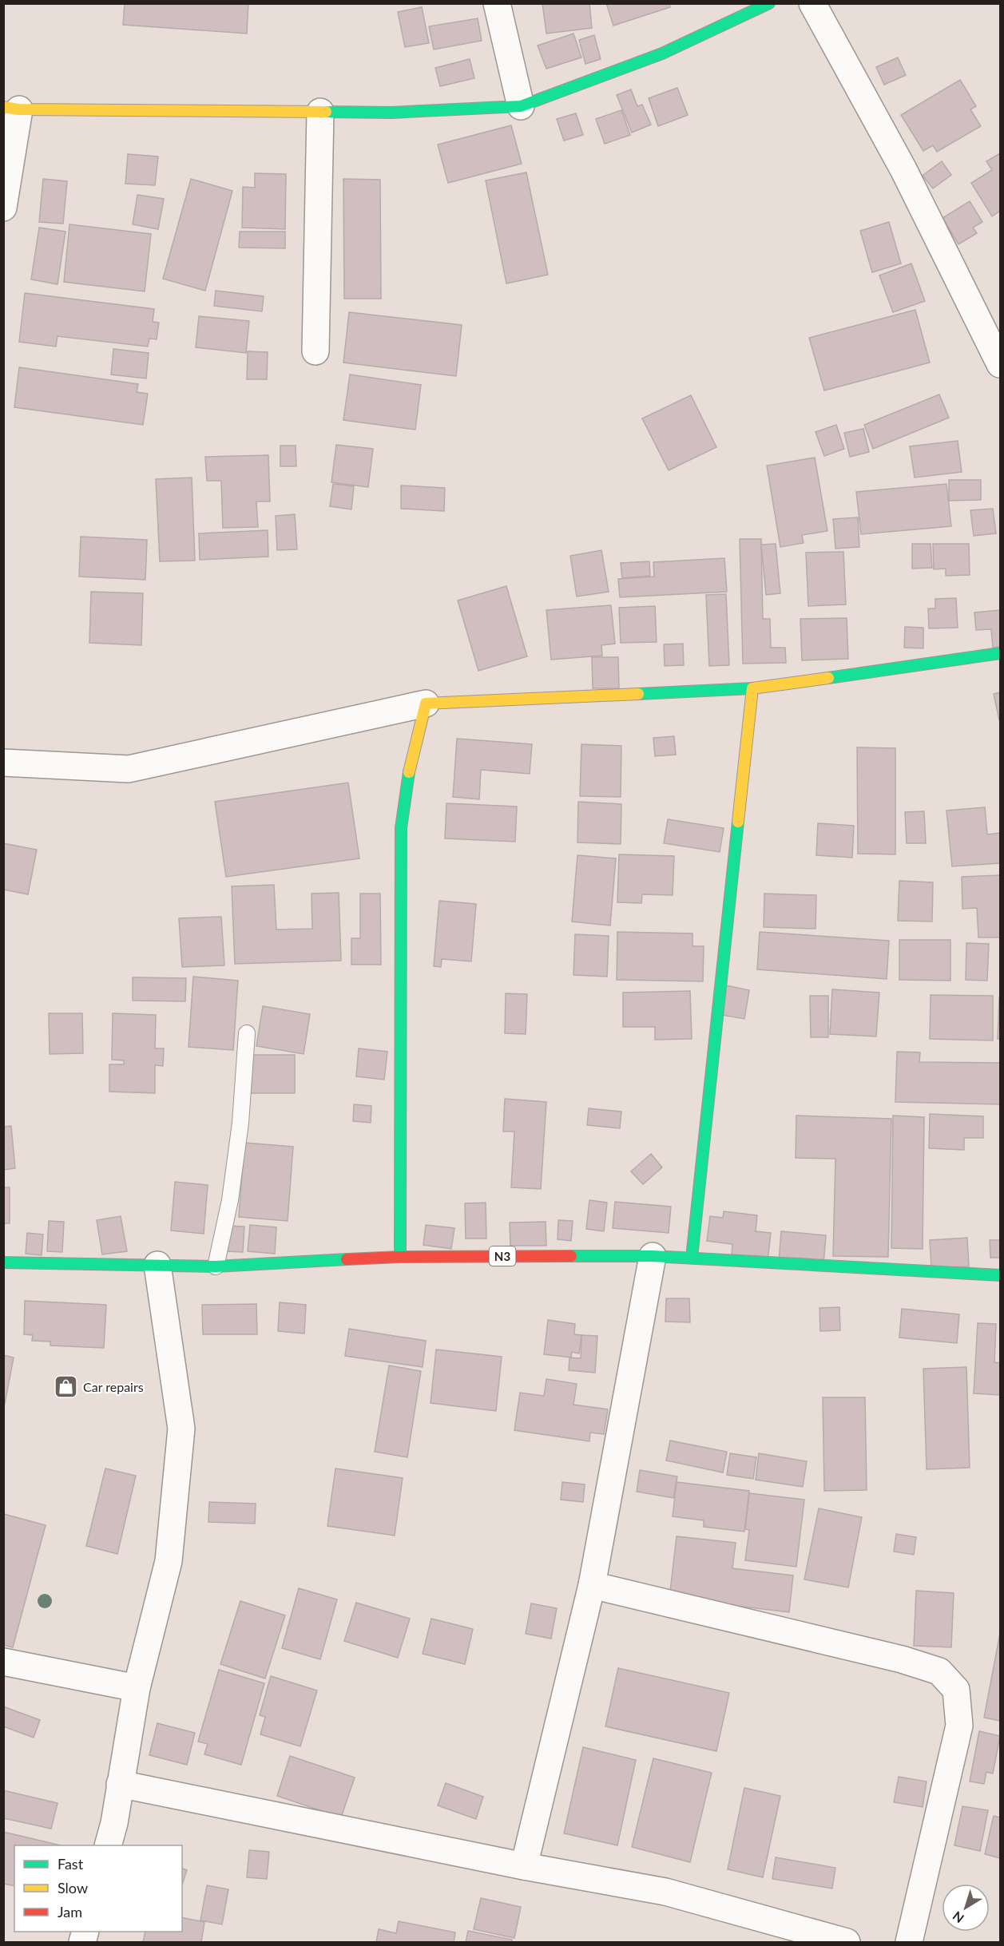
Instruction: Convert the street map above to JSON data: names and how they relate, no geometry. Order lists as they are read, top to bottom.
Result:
{
  "streets": {
    "street": ["N3"]
  },
  "places": {
    "shop": ["Car repairs"]
  },
  "legend": ["Fast", "Slow", "Jam"],
  "north": "bottom left"
}
